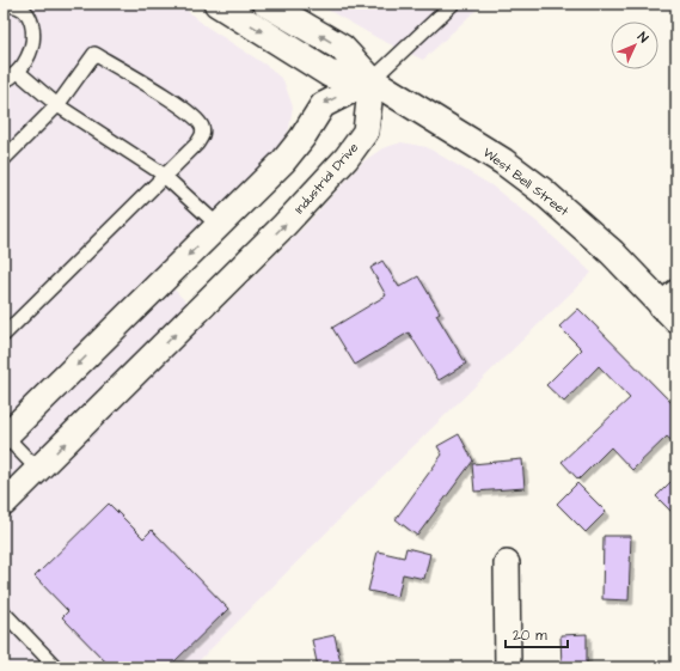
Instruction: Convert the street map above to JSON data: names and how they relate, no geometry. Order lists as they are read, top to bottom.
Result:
{
  "streets": {
    "main road": ["West Bell Street"],
    "street": ["Industrial Drive"]
  },
  "crossings": [
    ["Industrial Drive", "West Bell Street"]
  ],
  "scale_bar": "20 m",
  "north": "top right"
}
